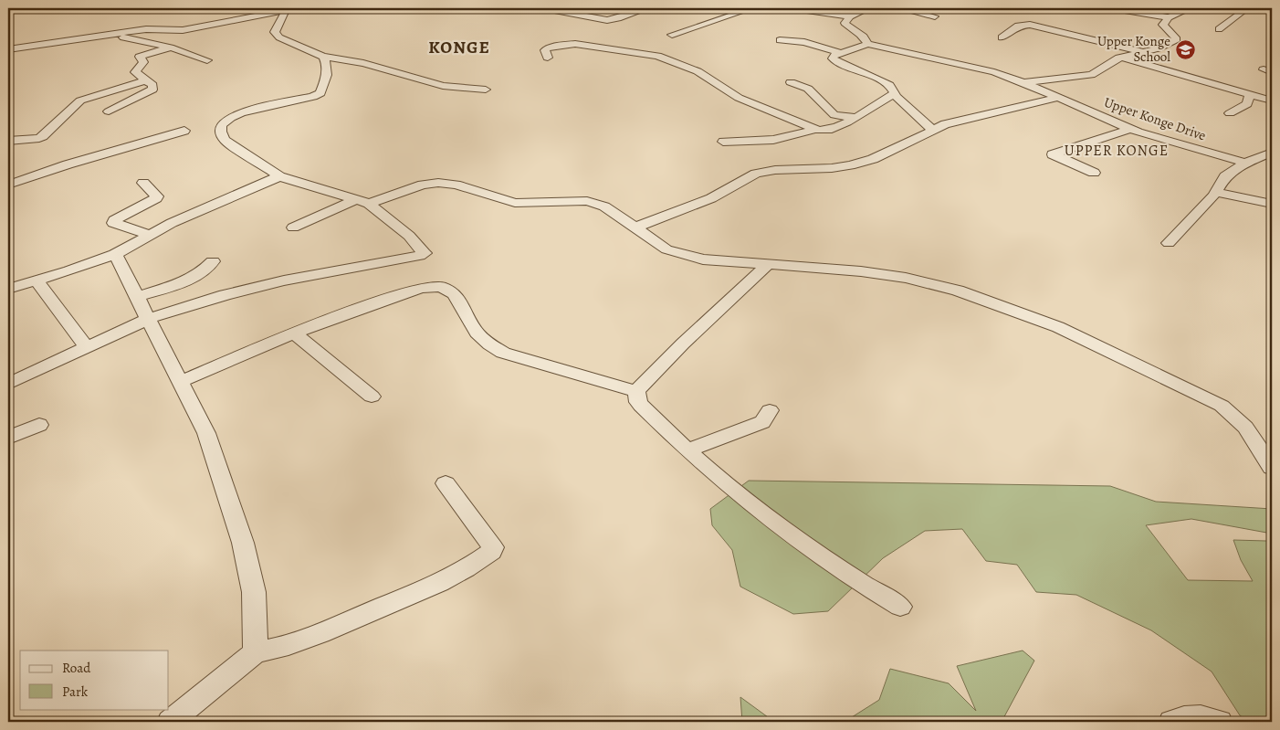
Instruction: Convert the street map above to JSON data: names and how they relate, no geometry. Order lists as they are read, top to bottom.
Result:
{
  "streets": {
    "street": ["Upper Konge Drive"]
  },
  "districts": ["KONGE", "UPPER KONGE"],
  "places": {
    "school or university": ["Upper Konge School"]
  },
  "legend": ["Road", "Park"]
}
